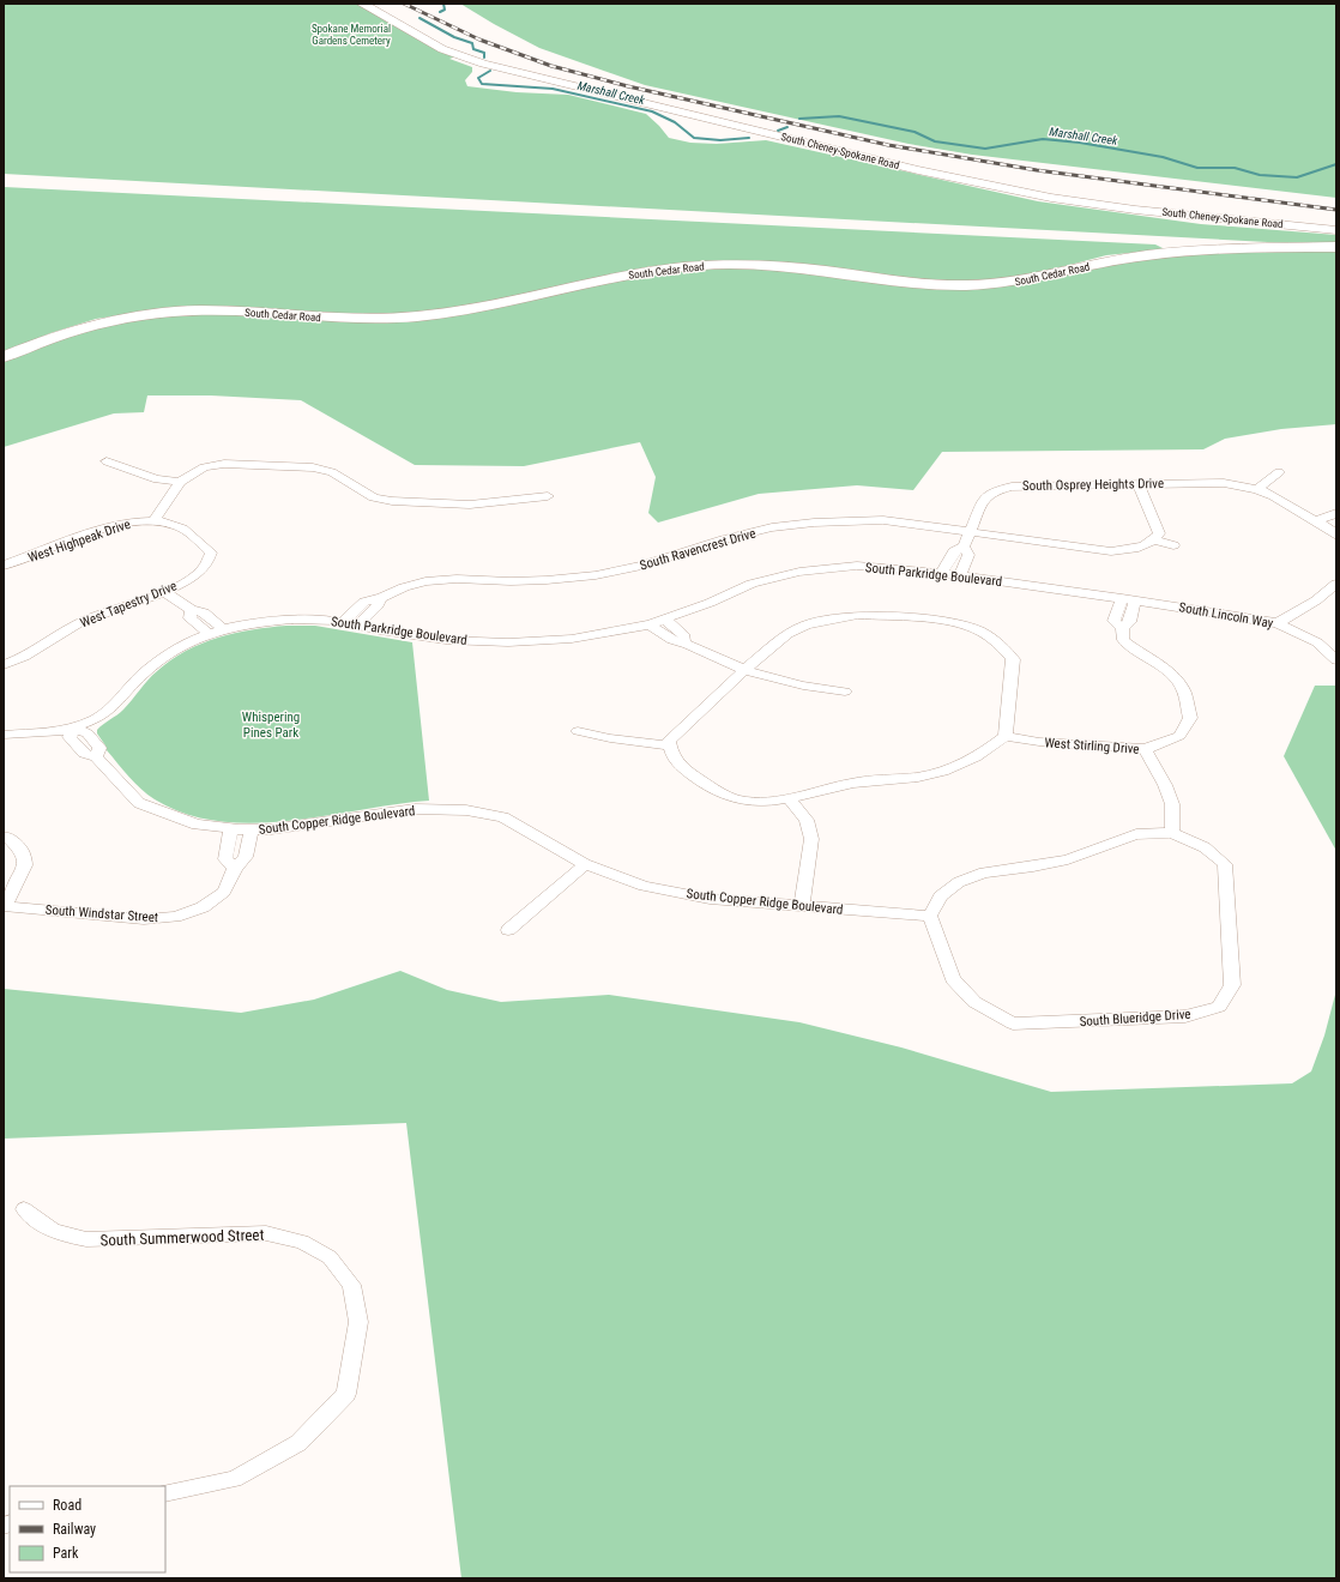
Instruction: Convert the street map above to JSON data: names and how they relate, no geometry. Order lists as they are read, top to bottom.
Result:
{
  "streets": {
    "street": [
      "South Cheney-Spokane Road",
      "South Cedar Road",
      "South Osprey Heights Drive",
      "West Highpeak Drive",
      "South Ravencrest Drive",
      "South Parkridge Boulevard",
      "West Tapestry Drive",
      "South Lincoln Way",
      "West Stirling Drive",
      "South Copper Ridge Boulevard",
      "South Windstar Street",
      "South Blueridge Drive",
      "South Summerwood Street"
    ]
  },
  "crossings": [
    ["South Osprey Heights Drive", "South Ravencrest Drive"],
    ["South Osprey Heights Drive", "South Parkridge Boulevard"],
    ["West Highpeak Drive", "West Tapestry Drive"],
    ["South Ravencrest Drive", "South Parkridge Boulevard"],
    ["South Parkridge Boulevard", "South Lincoln Way"],
    ["South Parkridge Boulevard", "West Stirling Drive"],
    ["South Parkridge Boulevard", "South Copper Ridge Boulevard"],
    ["South Lincoln Way", "West Stirling Drive"],
    ["South Copper Ridge Boulevard", "South Windstar Street"],
    ["South Copper Ridge Boulevard", "South Blueridge Drive"]
  ],
  "water": ["Marshall Creek"],
  "parks": ["Spokane Memorial Gardens Cemetery", "Whispering Pines Park"],
  "legend": ["Road", "Railway", "Park"]
}
